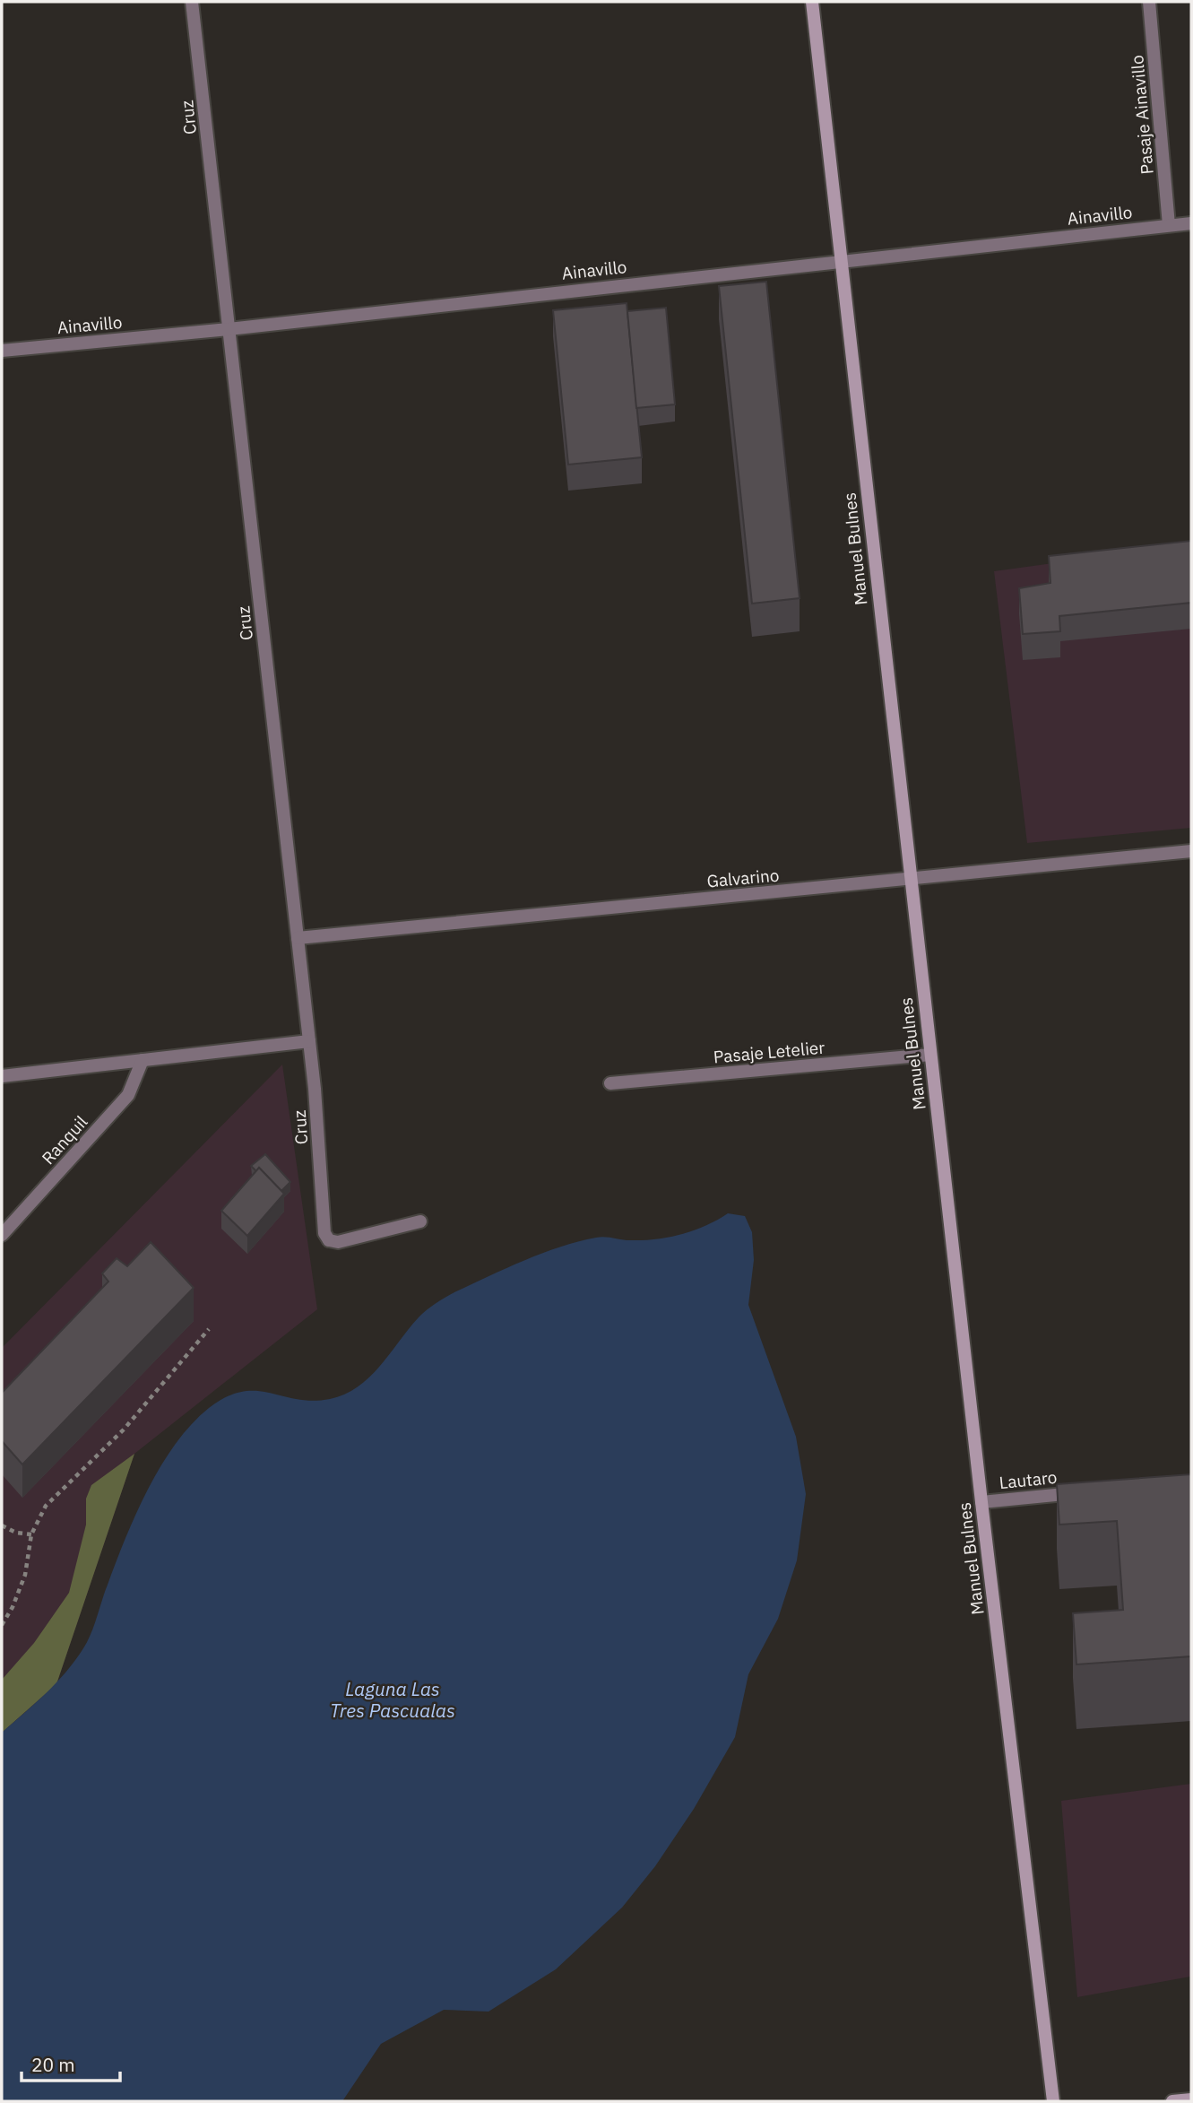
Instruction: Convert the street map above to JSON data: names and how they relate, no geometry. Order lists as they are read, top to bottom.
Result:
{
  "streets": {
    "main road": ["Manuel Bulnes"],
    "street": [
      "Pasaje Ainavillo",
      "Cruz",
      "Ainavillo",
      "Galvarino",
      "Pasaje Letelier",
      "Ranquil",
      "Lautaro"
    ]
  },
  "crossings": [
    ["Pasaje Ainavillo", "Ainavillo"],
    ["Cruz", "Ainavillo"],
    ["Cruz", "Galvarino"],
    ["Ainavillo", "Manuel Bulnes"],
    ["Manuel Bulnes", "Galvarino"],
    ["Manuel Bulnes", "Pasaje Letelier"],
    ["Manuel Bulnes", "Lautaro"]
  ],
  "water": ["Laguna Las Tres Pascualas"],
  "scale_bar": "20 m"
}
